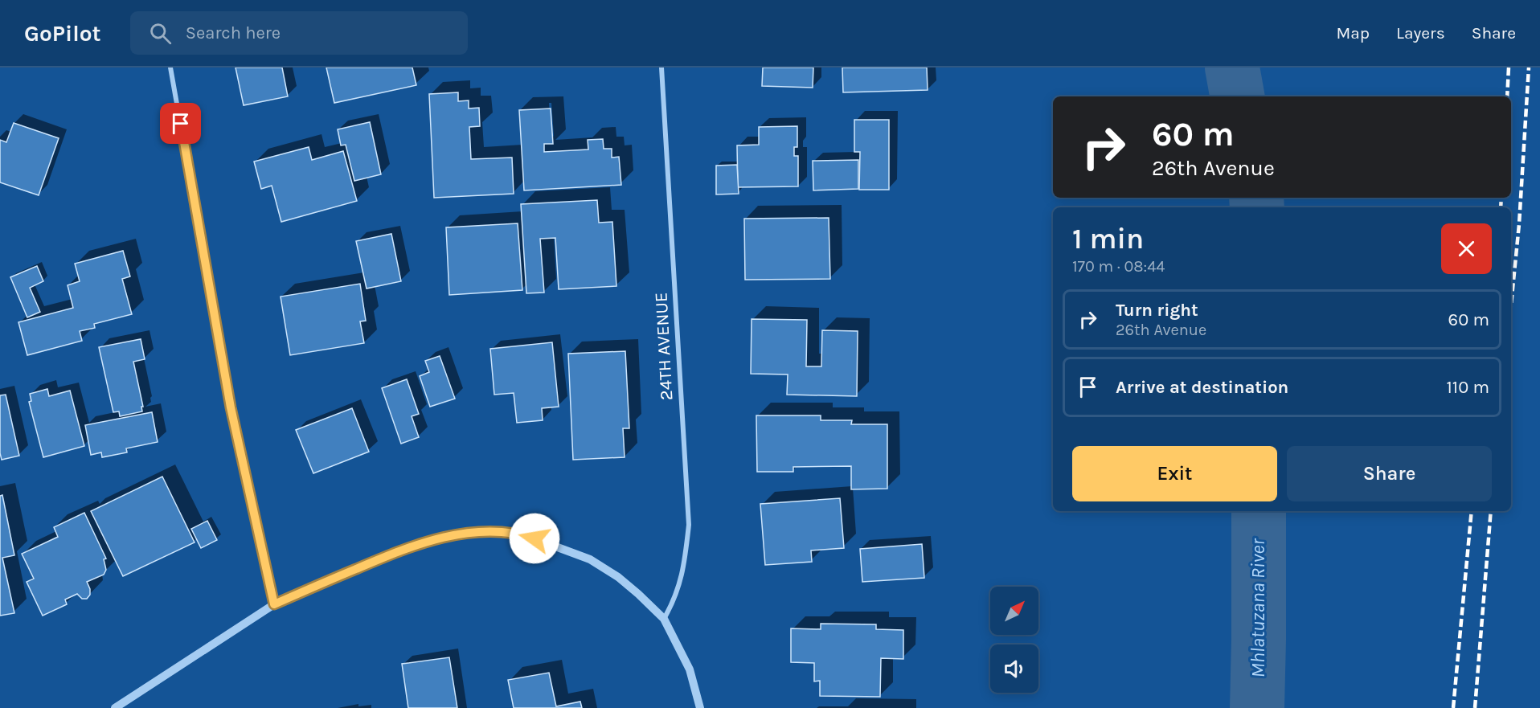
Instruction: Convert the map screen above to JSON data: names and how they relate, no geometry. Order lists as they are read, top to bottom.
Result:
{
  "streets": {
    "street": ["24TH AVENUE"]
  },
  "water": ["Mhlatuzana River"],
  "north": "top right",
  "page": {
    "header": "GoPilot",
    "search": "Search here",
    "nav": ["Map", "Layers", "Share"],
    "turn": ["60 m", "26th Avenue"],
    "heading": ["1 min", "170 m · 08:44"],
    "list": [
      {
        "name": "Turn right",
        "note": "26th Avenue",
        "value": "60 m"
      },
      {
        "name": "Arrive at destination",
        "value": "110 m"
      }
    ],
    "buttons": ["Exit", "Share"]
  }
}
